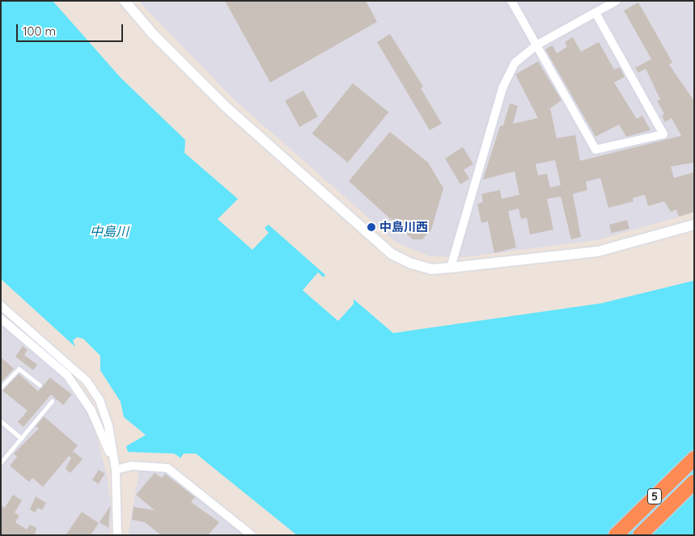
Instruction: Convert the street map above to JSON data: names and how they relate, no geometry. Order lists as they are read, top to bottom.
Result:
{
  "streets": {
    "highway": ["5"]
  },
  "water": ["中島川"],
  "places": ["中島川西"],
  "scale_bar": "100 m"
}
